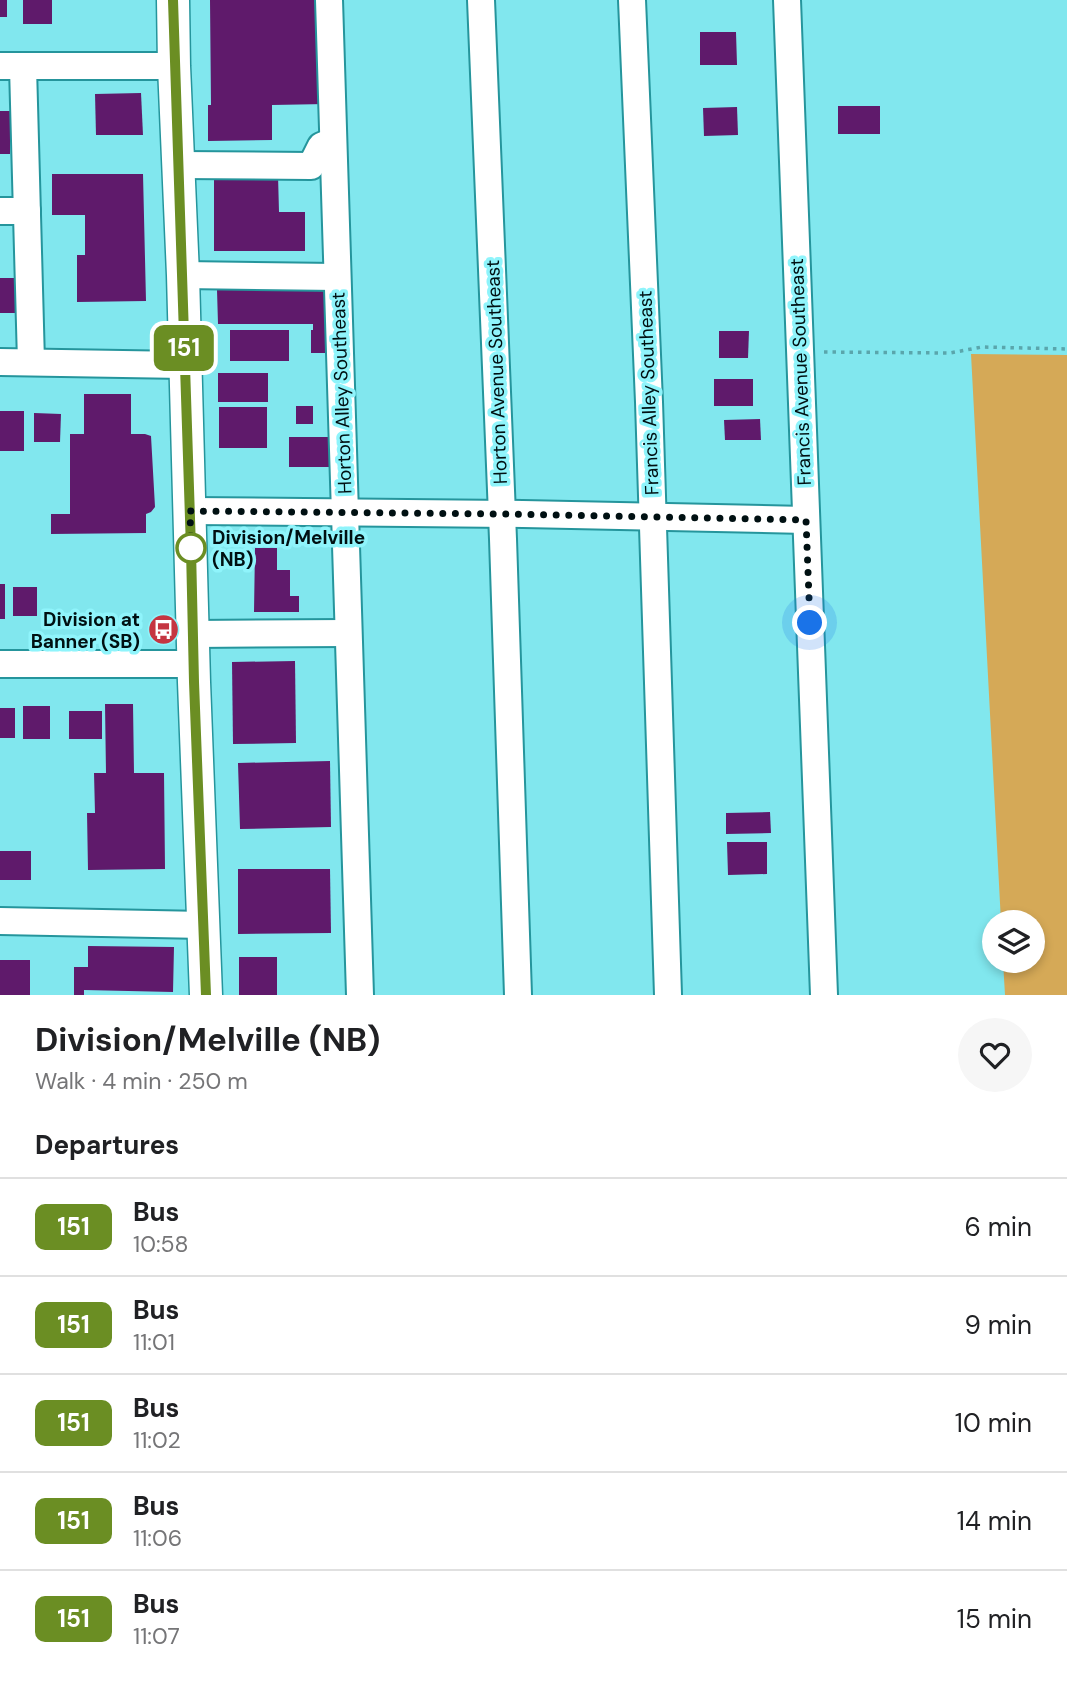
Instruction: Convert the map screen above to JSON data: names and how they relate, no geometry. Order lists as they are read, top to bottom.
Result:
{
  "streets": {
    "street": [
      "Horton Avenue Southeast",
      "Francis Avenue Southeast",
      "Horton Alley Southeast",
      "Francis Alley Southeast"
    ]
  },
  "places": {
    "other": ["Division/Melville (NB)"],
    "bus stop": ["Division at Banner (SB)"]
  },
  "lines": ["bus line 151"],
  "page": {
    "on_map": "151",
    "heading": [
      ["Division/Melville (NB)", "Walk · 4 min · 250 m"],
      "Departures"
    ],
    "list": [
      {
        "mark": "151",
        "name": "Bus",
        "note": "10:58",
        "value": "6 min"
      },
      {
        "mark": "151",
        "name": "Bus",
        "note": "11:01",
        "value": "9 min"
      },
      {
        "mark": "151",
        "name": "Bus",
        "note": "11:02",
        "value": "10 min"
      },
      {
        "mark": "151",
        "name": "Bus",
        "note": "11:06",
        "value": "14 min"
      },
      {
        "mark": "151",
        "name": "Bus",
        "note": "11:07",
        "value": "15 min"
      }
    ]
  }
}
